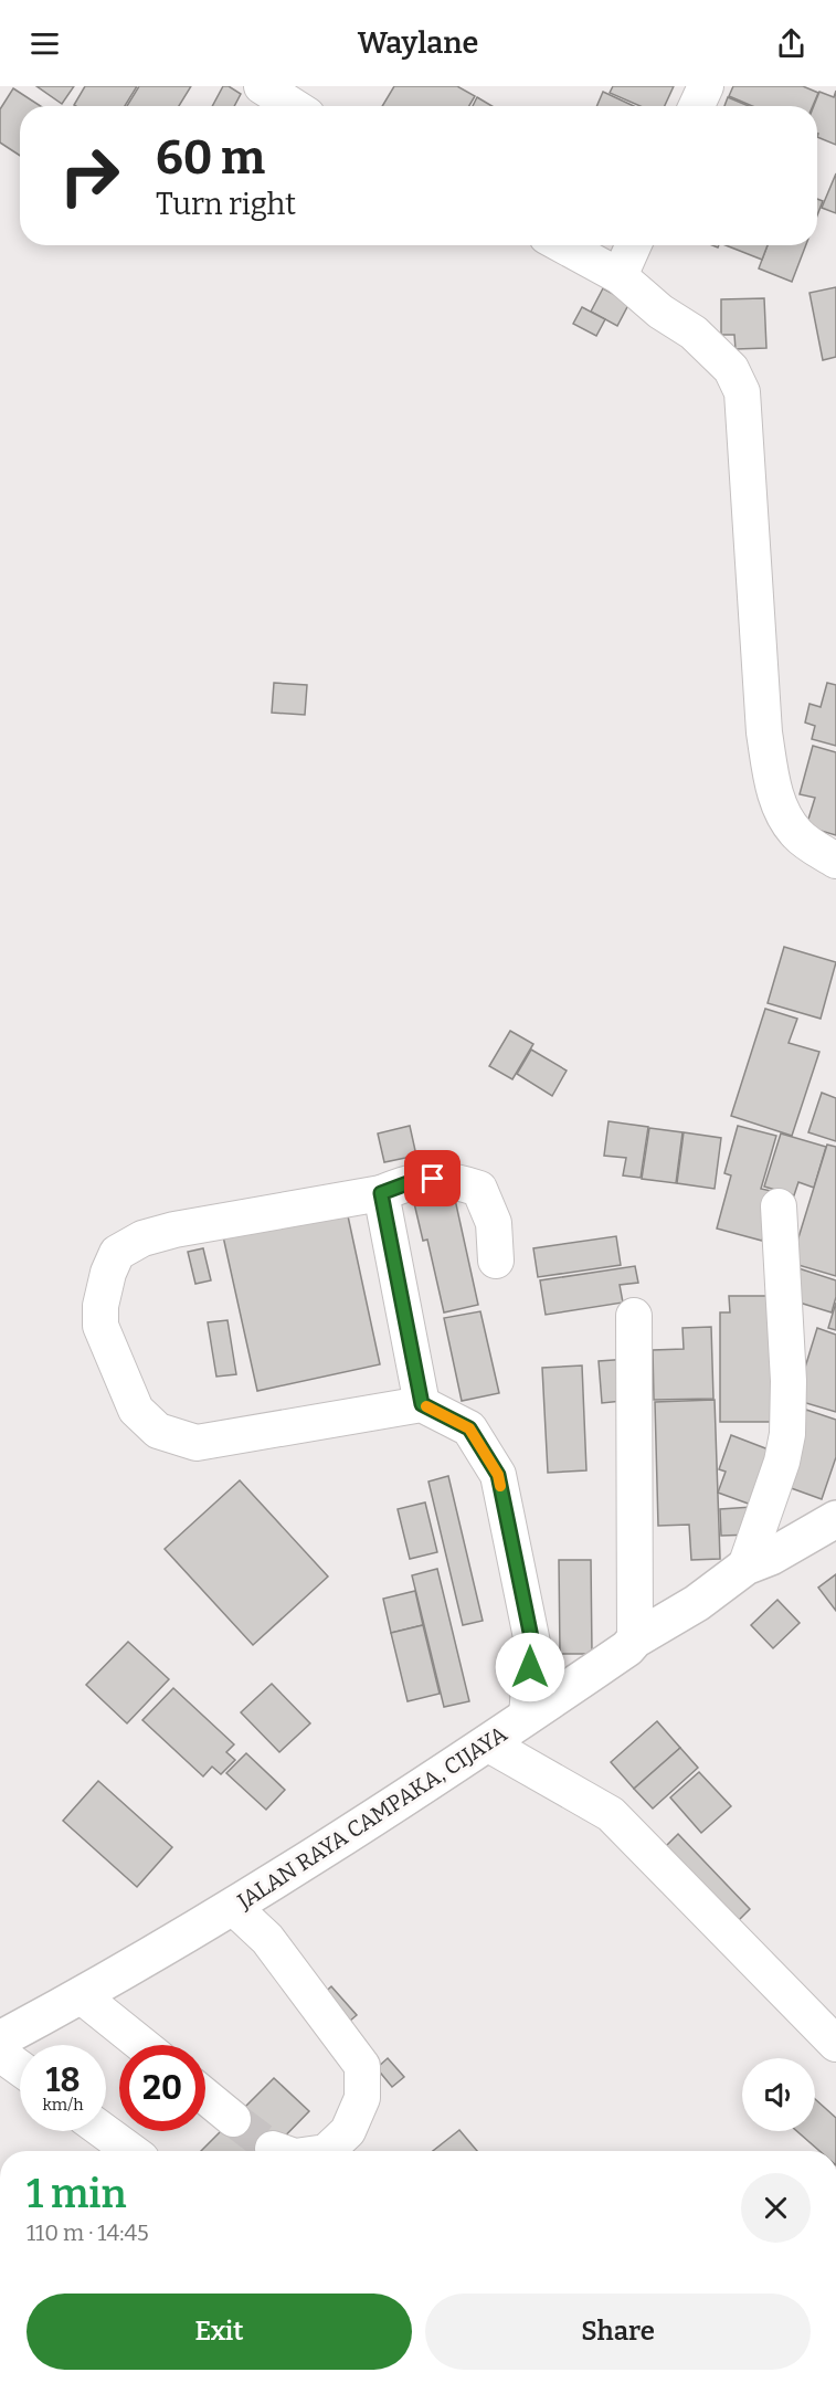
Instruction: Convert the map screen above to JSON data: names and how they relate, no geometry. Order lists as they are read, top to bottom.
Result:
{
  "streets": {
    "main road": ["JALAN RAYA CAMPAKA, CIJAYA"]
  },
  "page": {
    "header": "Waylane",
    "turn": ["60 m", "Turn right"],
    "speed": "18 km/h",
    "limit": "20",
    "heading": ["1 min", "110 m · 14:45"],
    "buttons": ["Exit", "Share"]
  }
}
